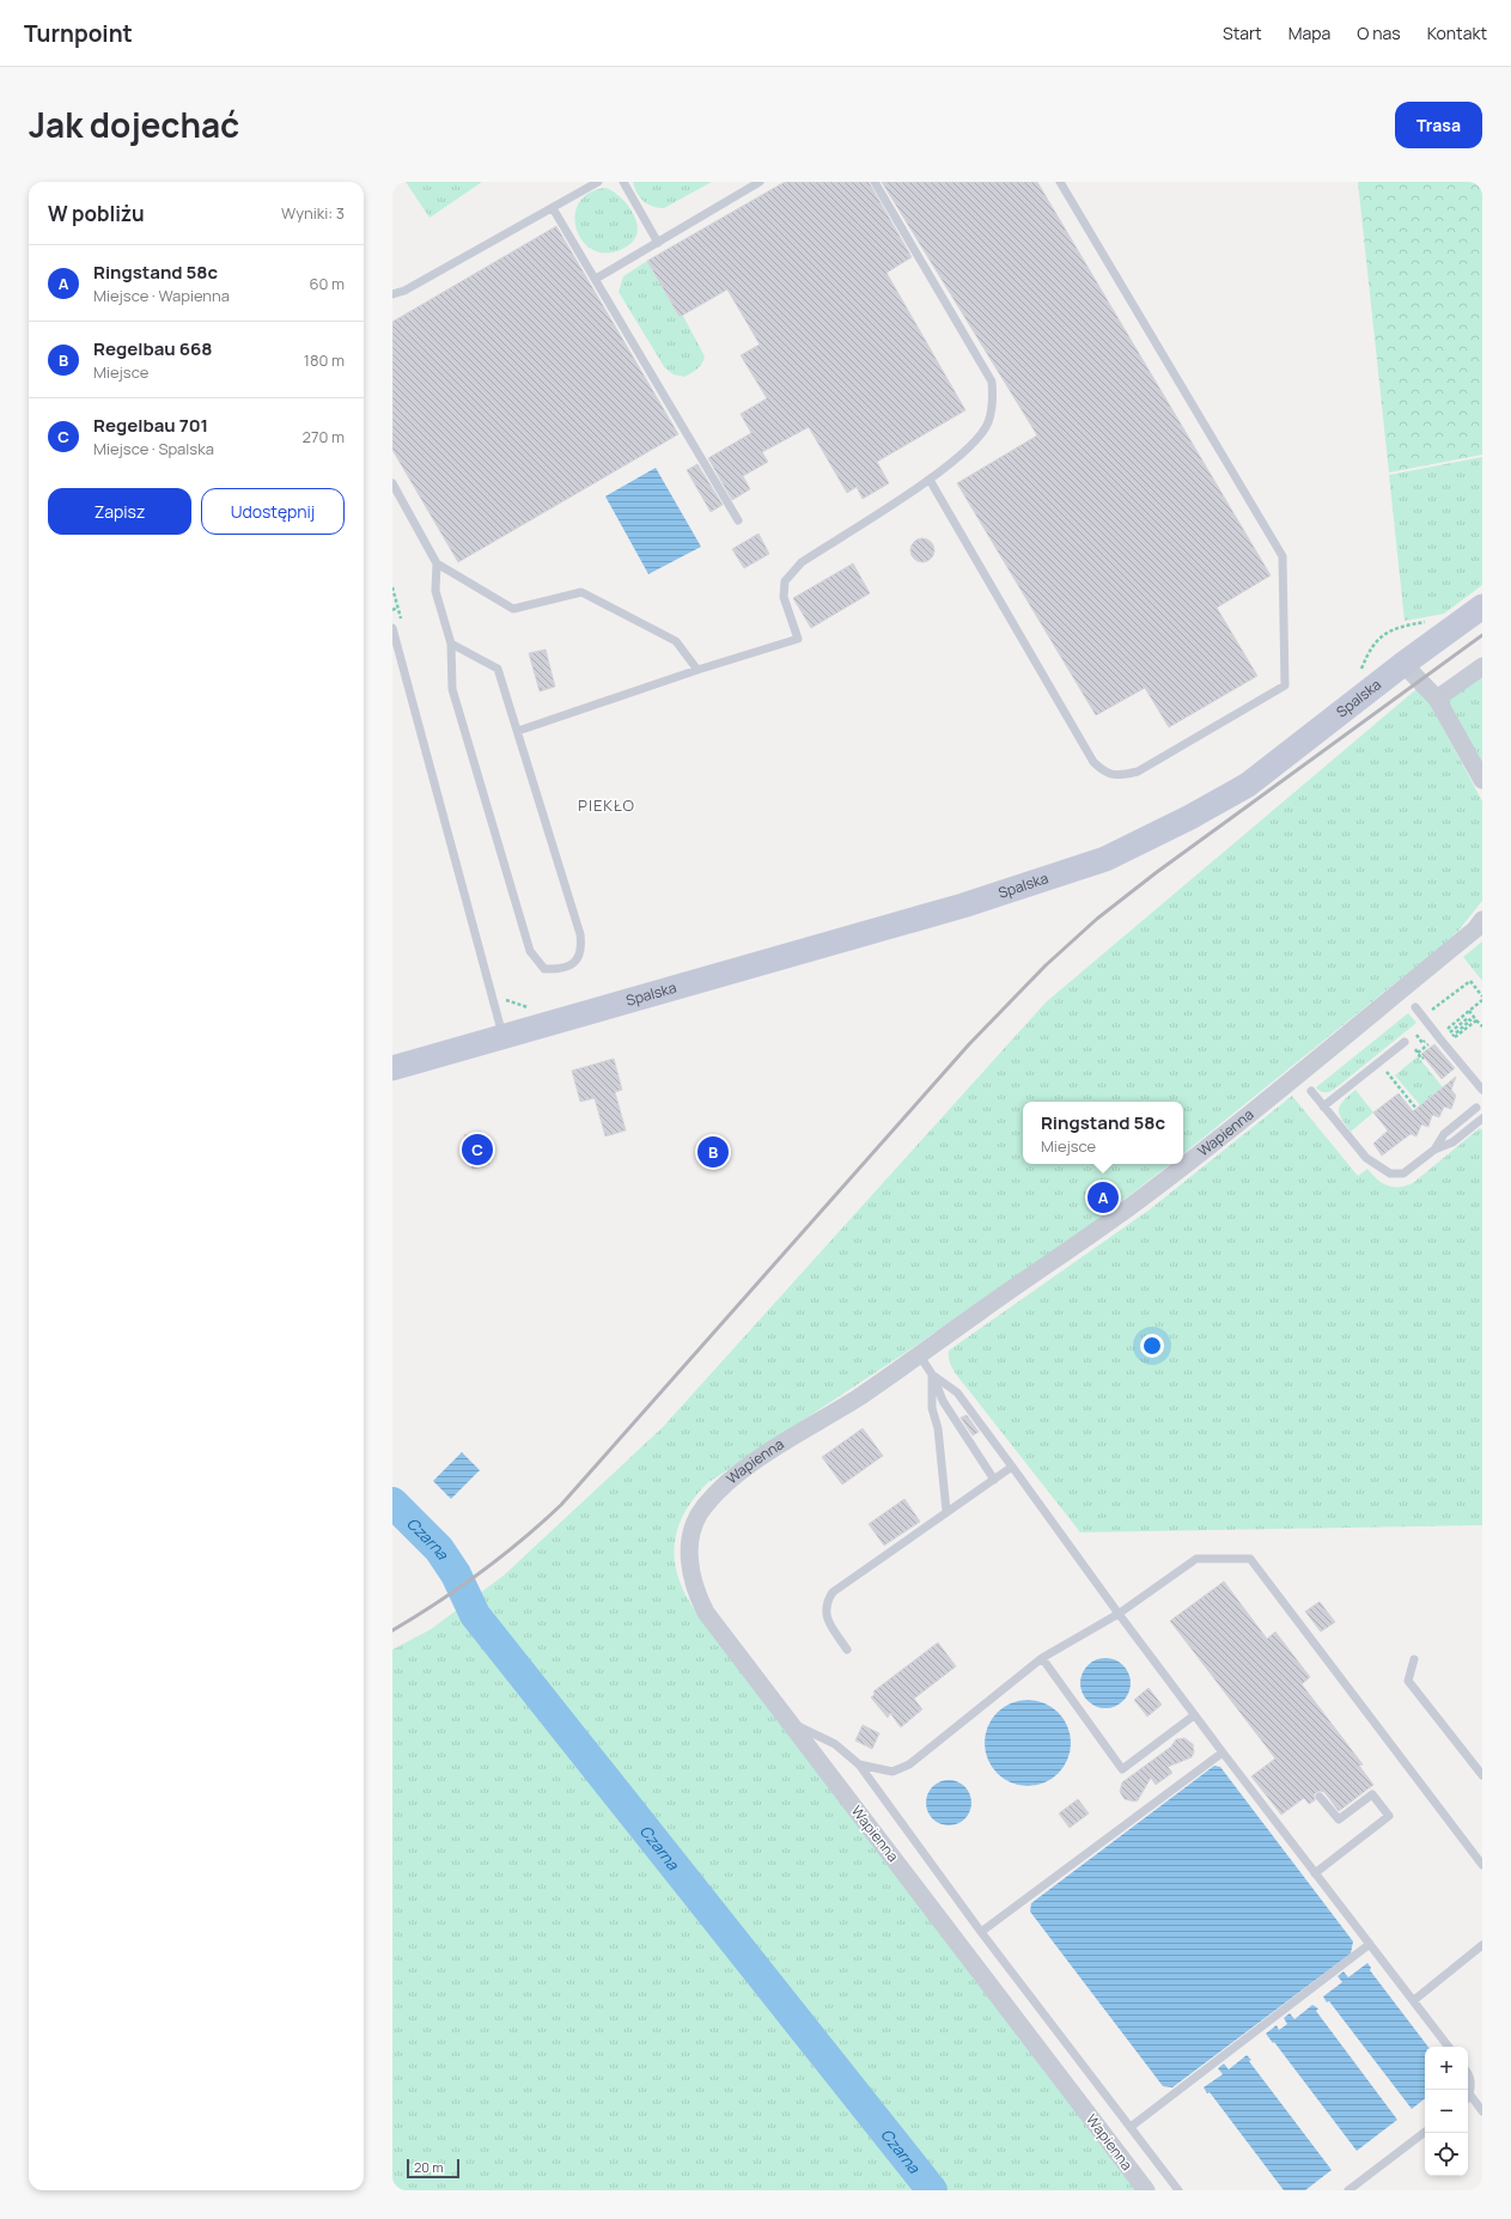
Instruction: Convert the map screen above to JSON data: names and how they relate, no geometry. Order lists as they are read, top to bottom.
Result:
{
  "streets": {
    "street": ["Spalska", "Wapienna"]
  },
  "districts": ["PIEKŁO"],
  "water": ["Czarna"],
  "scale_bar": "20 m",
  "page": {
    "header": "Turnpoint",
    "nav": [
      "Start",
      "Mapa",
      "O nas",
      "Kontakt"
    ],
    "title": "Jak dojechać",
    "buttons": [
      "Trasa",
      ["Zapisz", "Udostępnij"]
    ],
    "heading": ["W pobliżu", "Wyniki: 3"],
    "list": [
      {
        "mark": "A",
        "name": "Ringstand 58c",
        "note": "Miejsce · Wapienna",
        "value": "60 m"
      },
      {
        "mark": "B",
        "name": "Regelbau 668",
        "note": "Miejsce",
        "value": "180 m"
      },
      {
        "mark": "C",
        "name": "Regelbau 701",
        "note": "Miejsce · Spalska",
        "value": "270 m"
      }
    ],
    "popup": ["Ringstand 58c", "Miejsce"],
    "pins": ["C", "B", "A"],
    "map_buttons": ["+", "−"],
    "scale": "20 m"
  }
}
